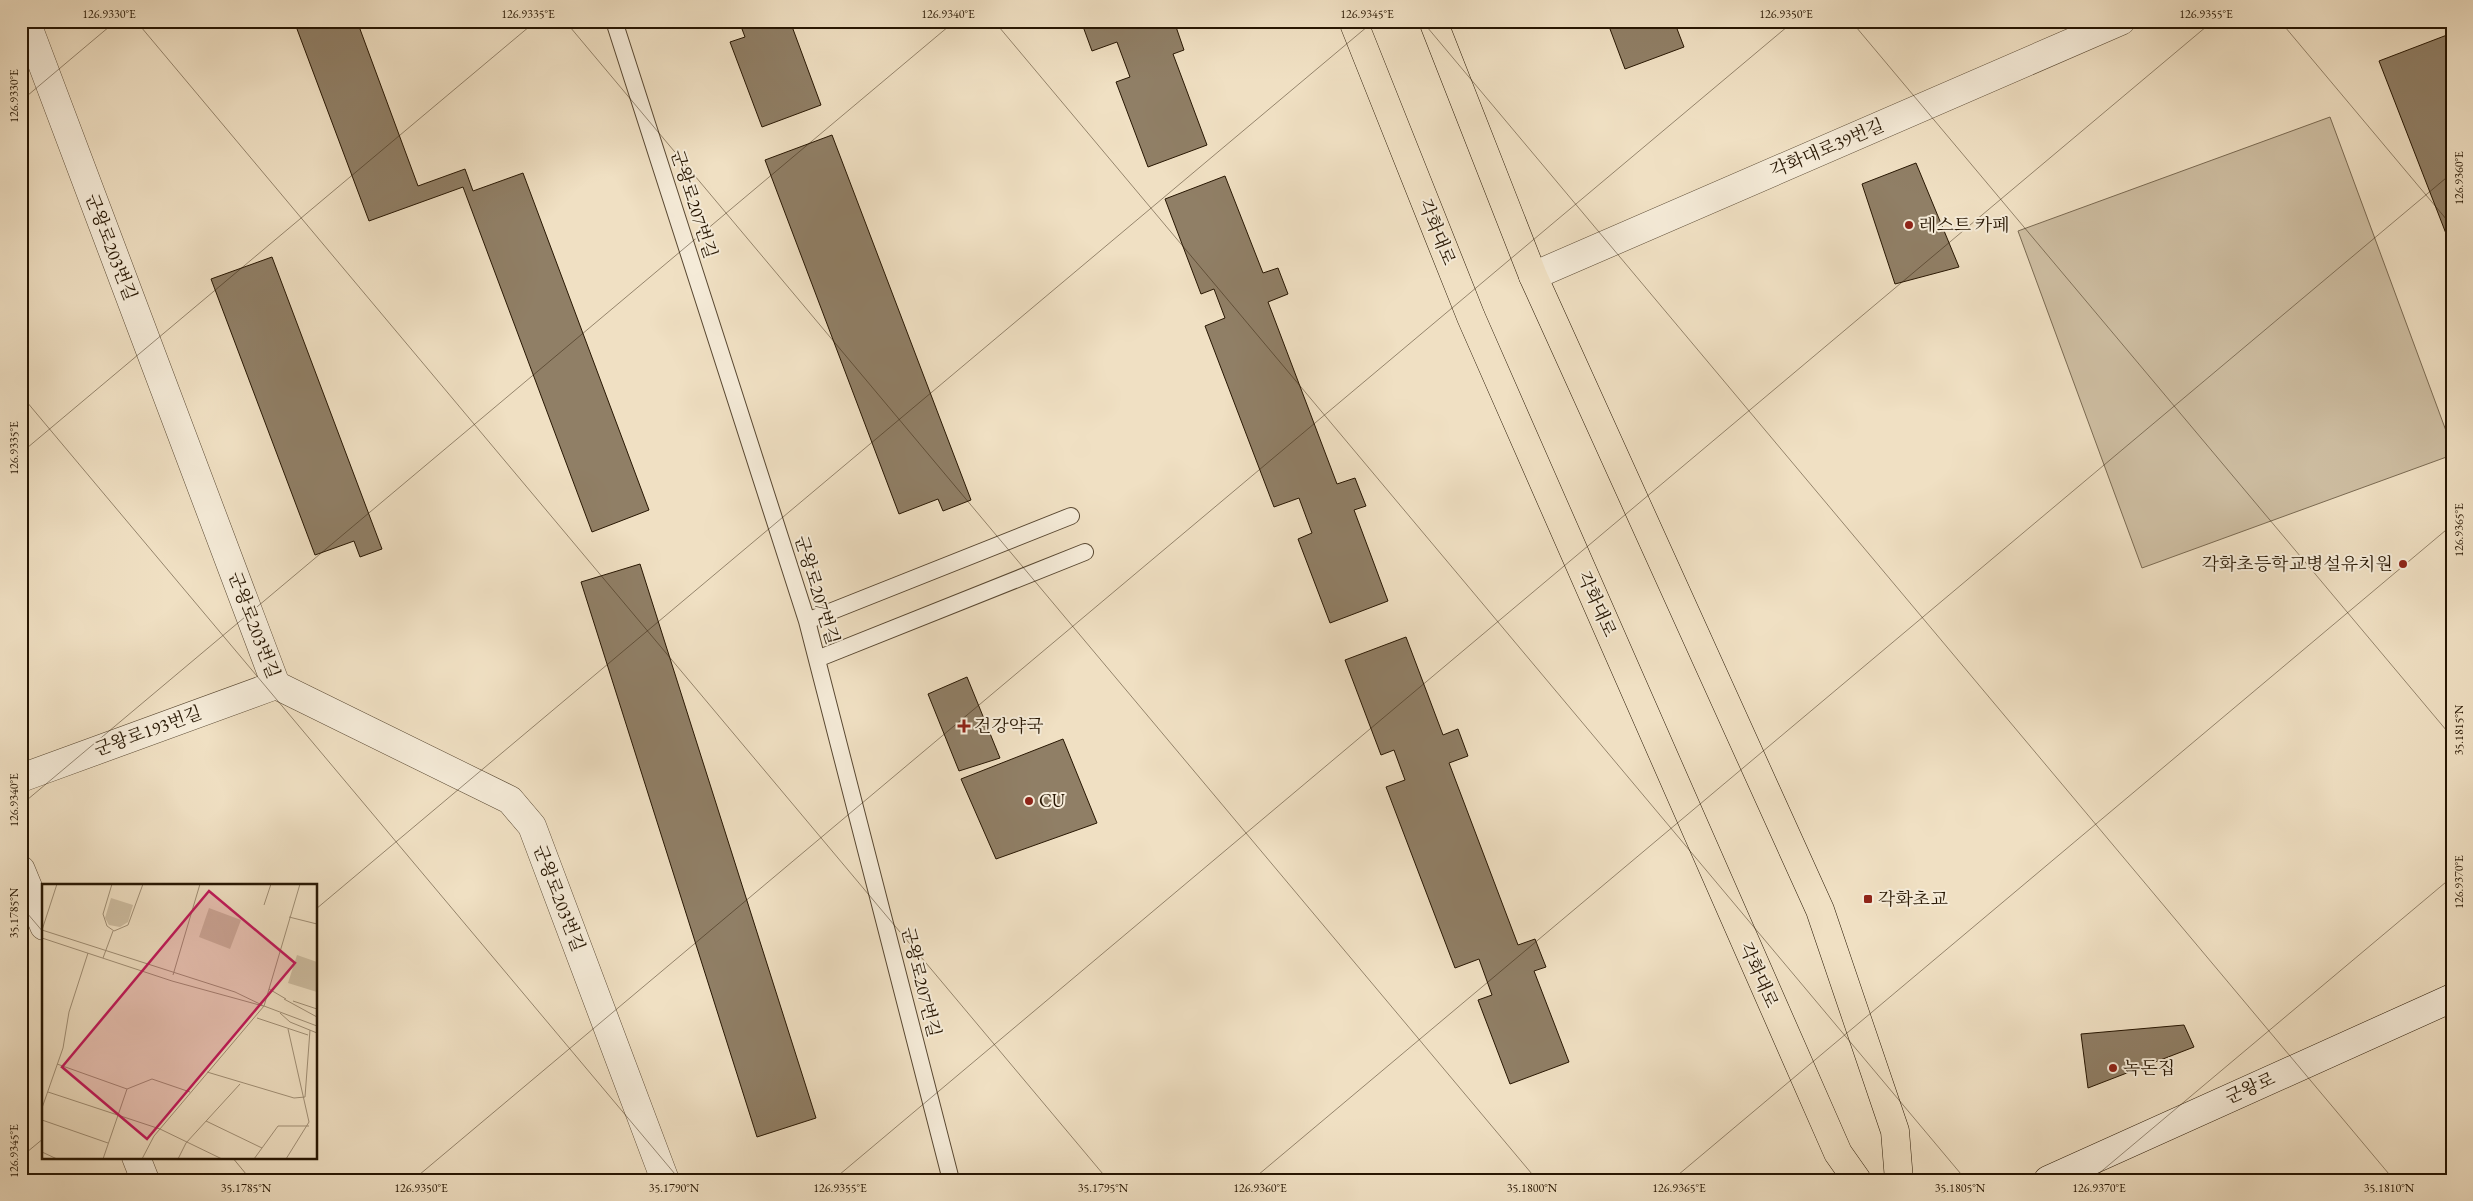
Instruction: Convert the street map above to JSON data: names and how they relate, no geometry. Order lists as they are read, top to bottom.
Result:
{
  "streets": {
    "main road": ["각화대로"],
    "street": [
      "각화대로39번길",
      "군왕로203번길",
      "군왕로193번길",
      "군왕로"
    ],
    "lane": ["군왕로207번길"]
  },
  "crossings": [
    ["군왕로203번길", "군왕로193번길"]
  ],
  "places": {
    "other": [
      "레스트 카페",
      "각화초등학교병설유치원",
      "CU",
      "녹돈집"
    ],
    "health": ["건강약국"],
    "transit": ["각화초교"]
  },
  "coordinates": [
    "126.9330°E",
    "126.9335°E",
    "126.9340°E",
    "126.9345°E",
    "126.9350°E",
    "126.9355°E",
    "126.9360°E",
    "126.9365°E",
    "35.1815°N",
    "126.9370°E",
    "35.1785°N",
    "35.1790°N",
    "35.1795°N",
    "35.1800°N",
    "35.1805°N",
    "35.1810°N"
  ]
}
